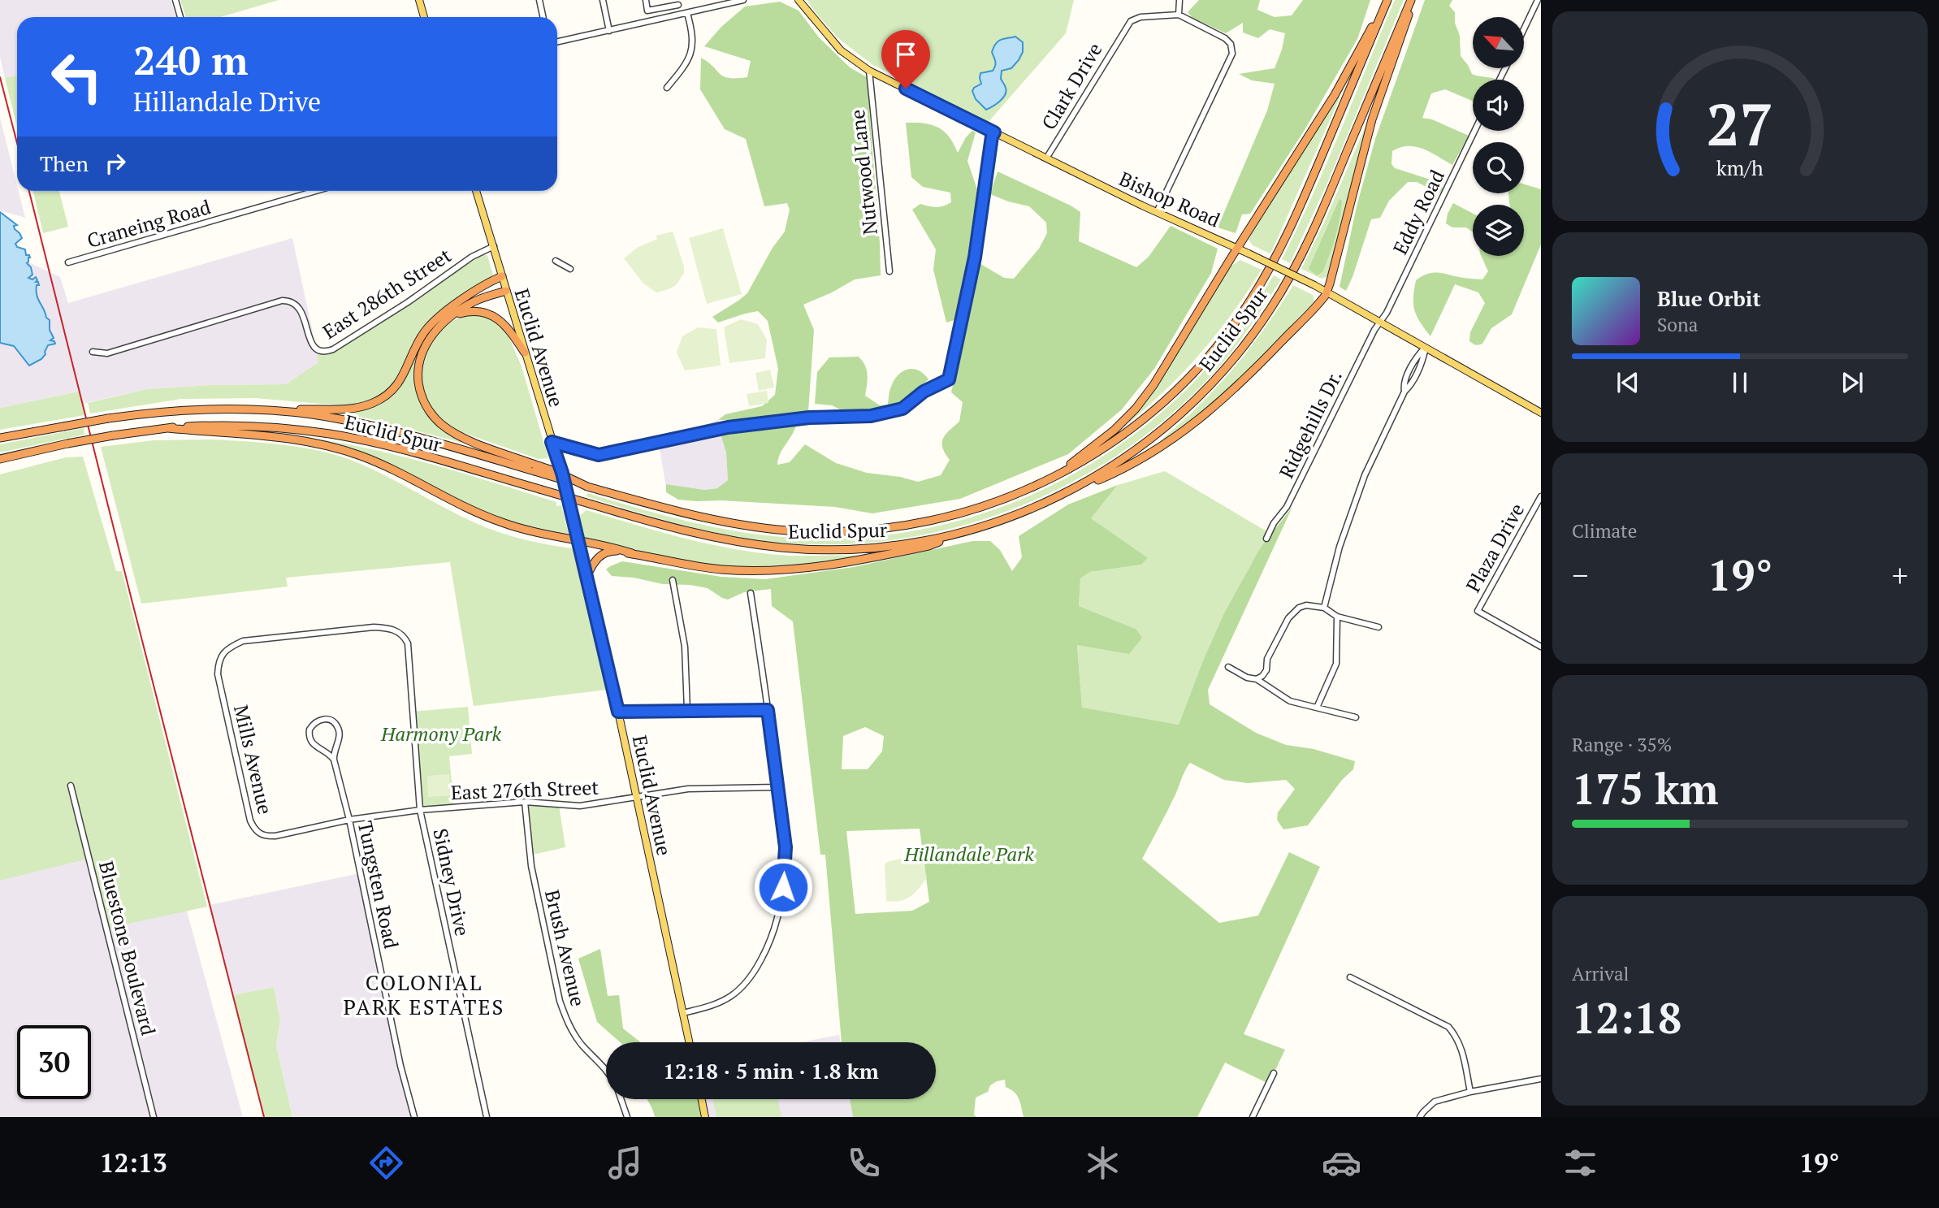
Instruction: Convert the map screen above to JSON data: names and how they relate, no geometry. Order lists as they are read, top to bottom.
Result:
{
  "streets": {
    "highway": ["Euclid Spur"],
    "main road": ["Bishop Road", "Euclid Avenue"],
    "street": [
      "Clark Drive",
      "Nutwood Lane",
      "Eddy Road",
      "Craneing Road",
      "East 286th Street",
      "Ridgehills Dr.",
      "Plaza Drive",
      "Mills Avenue",
      "East 276th Street",
      "Sidney Drive",
      "Tungsten Road",
      "Bluestone Boulevard",
      "Brush Avenue"
    ]
  },
  "crossings": [
    ["Clark Drive", "Bishop Road"],
    ["Nutwood Lane", "Bishop Road"],
    ["Bishop Road", "Eddy Road"],
    ["Bishop Road", "Ridgehills Dr."],
    ["Eddy Road", "Ridgehills Dr."],
    ["East 286th Street", "Euclid Avenue"],
    ["Euclid Avenue", "East 276th Street"],
    ["Mills Avenue", "East 276th Street"],
    ["Mills Avenue", "Sidney Drive"],
    ["East 276th Street", "Sidney Drive"],
    ["East 276th Street", "Tungsten Road"],
    ["East 276th Street", "Brush Avenue"]
  ],
  "districts": ["COLONIAL PARK ESTATES"],
  "parks": ["Harmony Park", "Hillandale Park"],
  "north": "top left",
  "page": {
    "turn": ["240 m", "Hillandale Drive"],
    "then": "Then",
    "song": ["Blue Orbit", "Sona"],
    "tile": [
      "Climate",
      ["Range · 35%", "175 km"],
      ["Arrival", "12:18"]
    ],
    "heat": ["−", "19°", "+"],
    "limit": "30",
    "trip": "12:18 · 5 min · 1.8 km",
    "tabs": ["12:13", "19°"],
    "gauge": ["27", "km/h"]
  }
}
